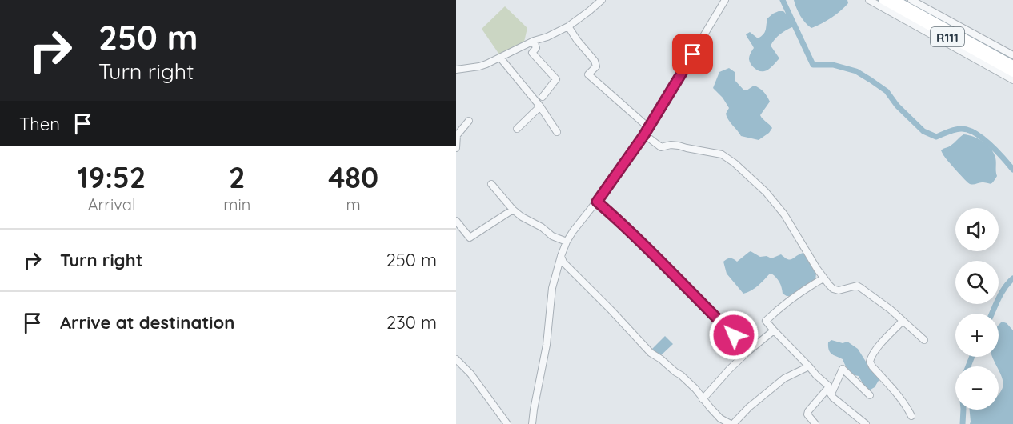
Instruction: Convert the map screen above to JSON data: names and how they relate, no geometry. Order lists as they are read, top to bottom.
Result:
{
  "streets": {
    "main road": ["R111"]
  },
  "page": {
    "turn": ["250 m", "Turn right"],
    "then": "Then",
    "eta": [
      "19:52",
      "Arrival",
      "2",
      "min",
      "480",
      "m"
    ],
    "map_buttons": ["+", "−"],
    "list": [
      {
        "name": "Turn right",
        "value": "250 m"
      },
      {
        "name": "Arrive at destination",
        "value": "230 m"
      }
    ]
  }
}
